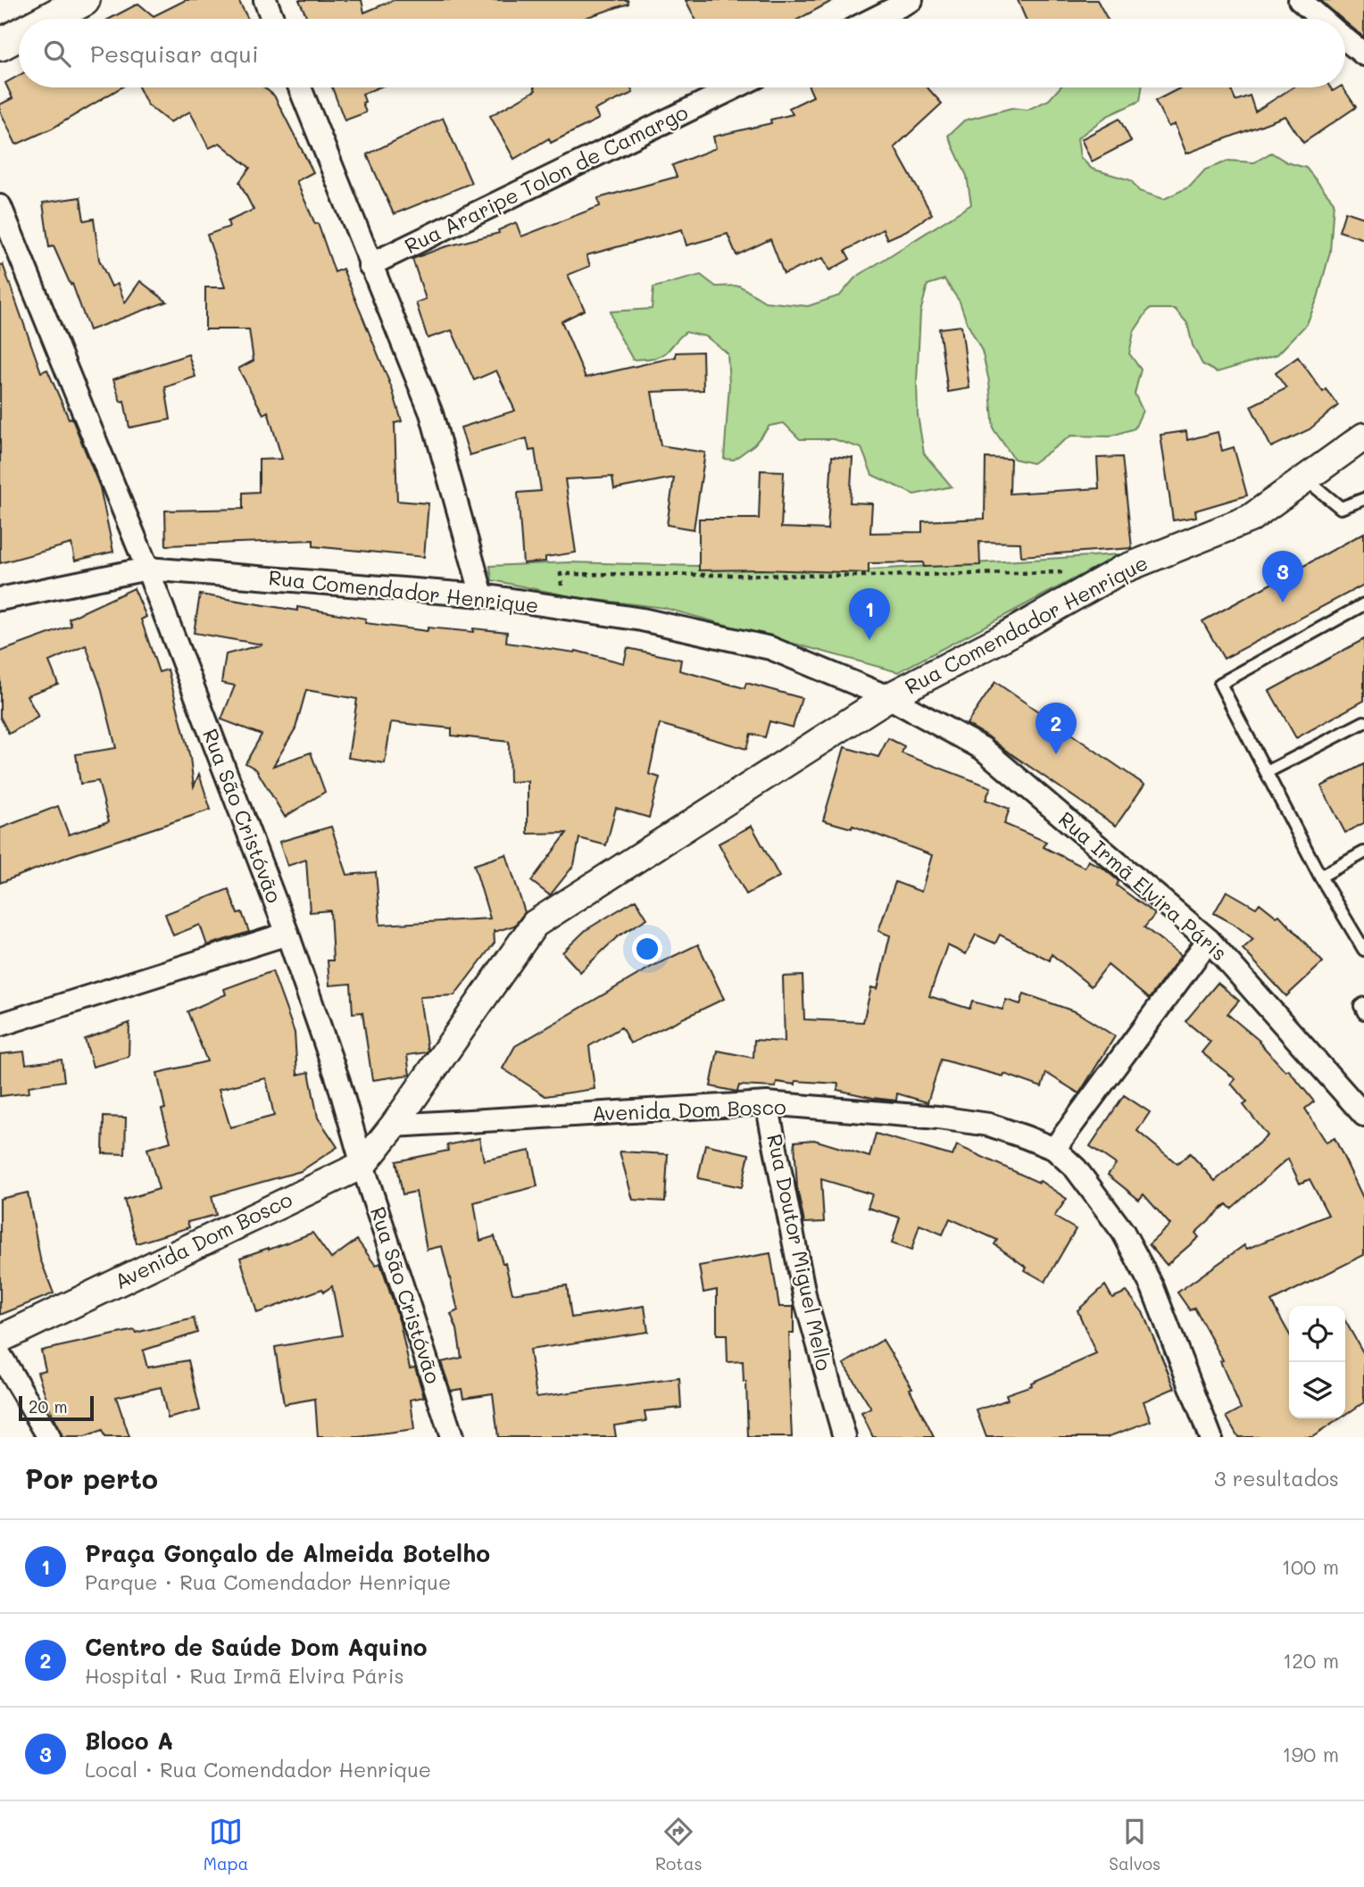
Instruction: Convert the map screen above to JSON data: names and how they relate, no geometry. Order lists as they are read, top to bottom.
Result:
{
  "streets": {
    "street": [
      "Rua Araripe Tolon de Camargo",
      "Rua Comendador Henrique",
      "Rua São Cristóvão",
      "Rua Irmã Elvira Páris",
      "Avenida Dom Bosco",
      "Rua Doutor Miguel Mello"
    ]
  },
  "crossings": [
    ["Rua Comendador Henrique", "Rua São Cristóvão"],
    ["Rua Comendador Henrique", "Rua Irmã Elvira Páris"],
    ["Rua Comendador Henrique", "Avenida Dom Bosco"],
    ["Rua São Cristóvão", "Avenida Dom Bosco"],
    ["Rua Irmã Elvira Páris", "Avenida Dom Bosco"],
    ["Avenida Dom Bosco", "Rua Doutor Miguel Mello"]
  ],
  "scale_bar": "20 m",
  "page": {
    "search": "Pesquisar aqui",
    "pins": ["3", "1", "2"],
    "scale": "20 m",
    "heading": ["Por perto", "3 resultados"],
    "list": [
      {
        "mark": "1",
        "name": "Praça Gonçalo de Almeida Botelho",
        "note": "Parque · Rua Comendador Henrique",
        "value": "100 m"
      },
      {
        "mark": "2",
        "name": "Centro de Saúde Dom Aquino",
        "note": "Hospital · Rua Irmã Elvira Páris",
        "value": "120 m"
      },
      {
        "mark": "3",
        "name": "Bloco A",
        "note": "Local · Rua Comendador Henrique",
        "value": "190 m"
      }
    ],
    "nav": ["Mapa", "Rotas", "Salvos"]
  }
}
